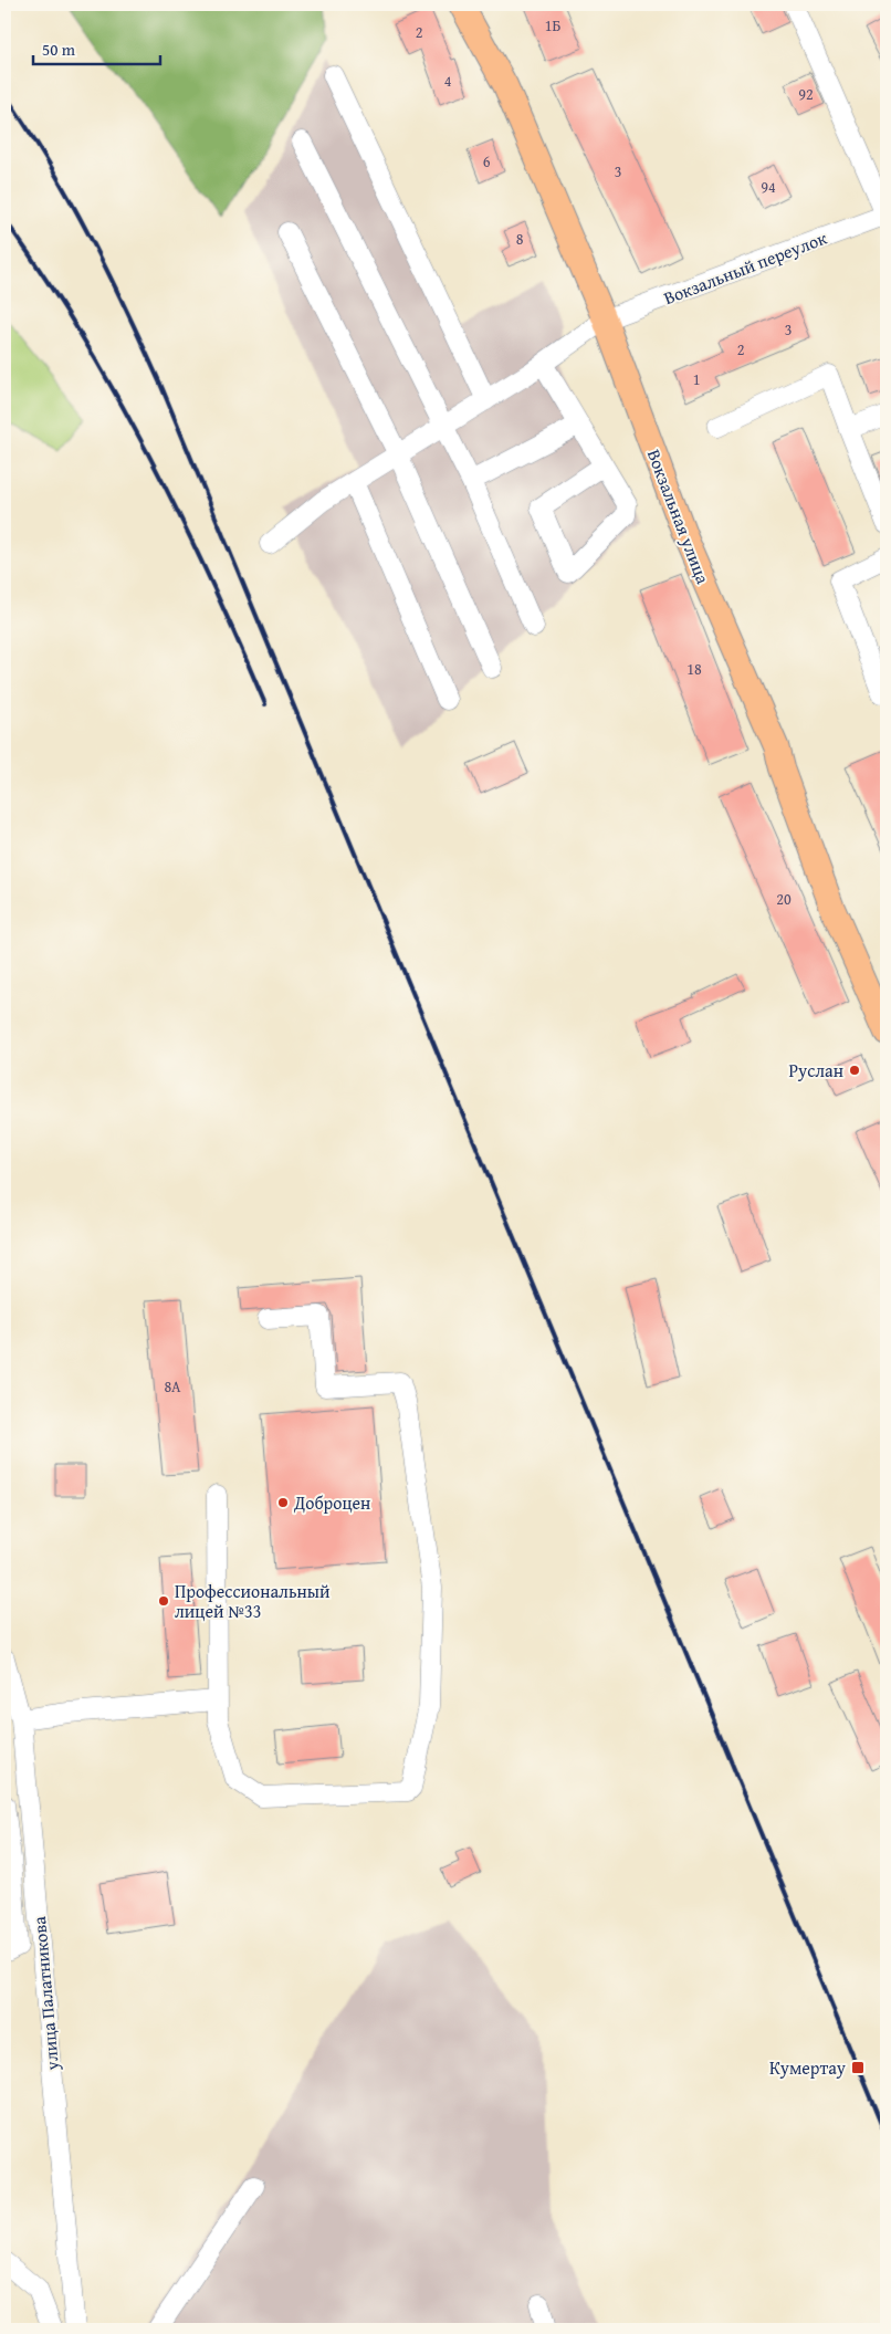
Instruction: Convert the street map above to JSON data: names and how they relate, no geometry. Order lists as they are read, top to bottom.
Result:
{
  "streets": {
    "main road": ["Вокзальная улица"],
    "street": ["Вокзальный переулок", "улица Палатникова"]
  },
  "crossings": [
    ["Вокзальный переулок", "Вокзальная улица"]
  ],
  "places": {
    "other": ["Руслан", "Доброцен", "Профессиональный лицей №33"],
    "transit": ["Кумертау"]
  },
  "house_numbers": [
    "1Б",
    "2",
    "4",
    "92",
    "6",
    "3",
    "94",
    "8",
    "3",
    "2",
    "1",
    "18",
    "20",
    "8А"
  ],
  "scale_bar": "50 m"
}
